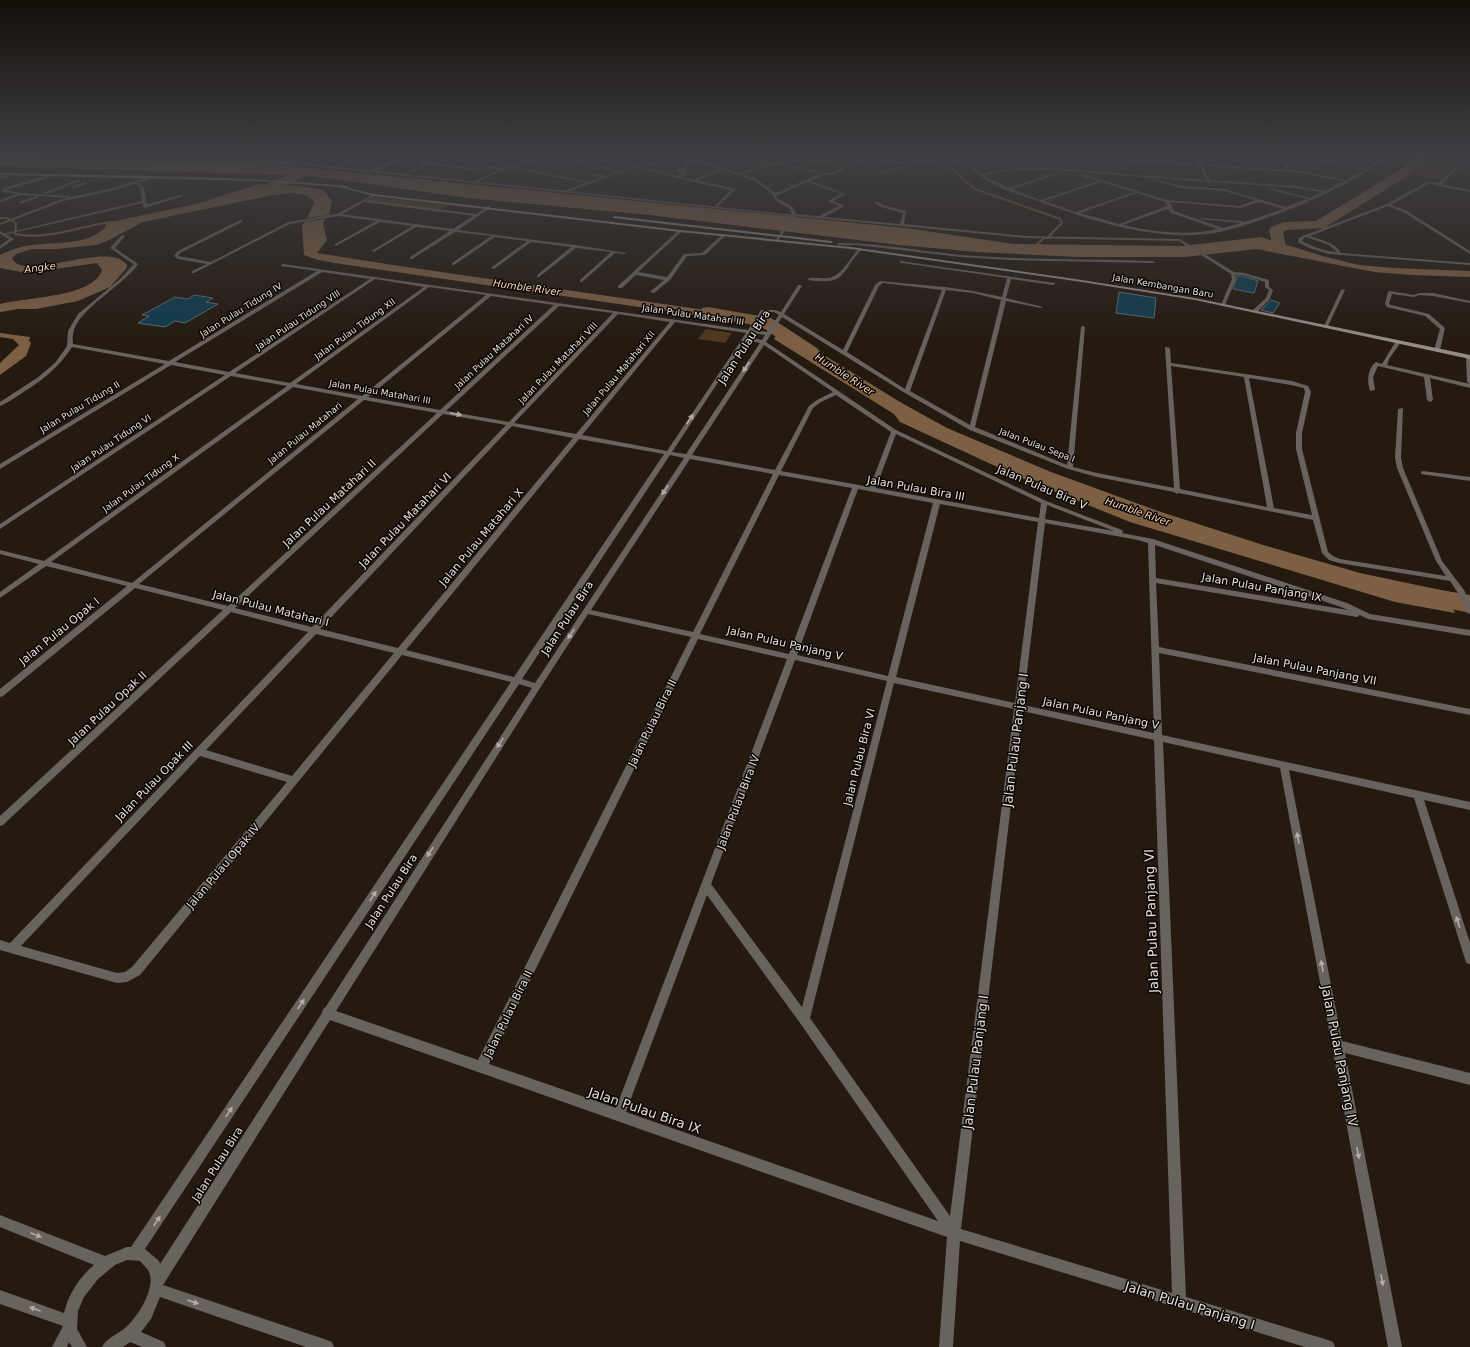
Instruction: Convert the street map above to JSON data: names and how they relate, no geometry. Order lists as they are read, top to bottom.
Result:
{
  "streets": {
    "main road": ["Jalan Kembangan Baru"],
    "street": [
      "Jalan Pulau Tidung IV",
      "Jalan Pulau Matahari III",
      "Jalan Pulau Tidung VIII",
      "Jalan Pulau Tidung XII",
      "Jalan Pulau Bira",
      "Jalan Pulau Matahari IV",
      "Jalan Pulau Matahari VIII",
      "Jalan Pulau Matahari XII",
      "Jalan Pulau Tidung II",
      "Jalan Pulau Matahari",
      "Jalan Pulau Tidung VI",
      "Jalan Pulau Sepa I",
      "Jalan Pulau Tidung X",
      "Jalan Pulau Bira V",
      "Jalan Pulau Bira III",
      "Jalan Pulau Matahari II",
      "Jalan Pulau Matahari VI",
      "Jalan Pulau Matahari X",
      "Jalan Pulau Panjang IX",
      "Jalan Pulau Matahari I",
      "Jalan Pulau Opak I",
      "Jalan Pulau Panjang V",
      "Jalan Pulau Panjang VII",
      "Jalan Pulau Opak II",
      "Jalan Pulau Bira II",
      "Jalan Pulau Panjang I",
      "Jalan Pulau Bira VI",
      "Jalan Pulau Opak III",
      "Jalan Pulau Bira IV",
      "Jalan Pulau Opak IV",
      "Jalan Pulau Panjang VI",
      "Jalan Pulau Panjang IV",
      "Jalan Pulau Bira IX"
    ]
  },
  "crossings": [
    ["Jalan Pulau Tidung IV", "Jalan Pulau Matahari III"],
    ["Jalan Pulau Tidung IV", "Jalan Pulau Tidung II"],
    ["Jalan Pulau Matahari III", "Jalan Pulau Tidung VIII"],
    ["Jalan Pulau Matahari III", "Jalan Pulau Tidung XII"],
    ["Jalan Pulau Matahari III", "Jalan Pulau Bira"],
    ["Jalan Pulau Matahari III", "Jalan Pulau Matahari IV"],
    ["Jalan Pulau Matahari III", "Jalan Pulau Matahari VIII"],
    ["Jalan Pulau Matahari III", "Jalan Pulau Matahari XII"],
    ["Jalan Pulau Matahari III", "Jalan Pulau Tidung II"],
    ["Jalan Pulau Matahari III", "Jalan Pulau Matahari"],
    ["Jalan Pulau Matahari III", "Jalan Pulau Tidung VI"],
    ["Jalan Pulau Matahari III", "Jalan Pulau Tidung X"],
    ["Jalan Pulau Matahari III", "Jalan Pulau Bira III"],
    ["Jalan Pulau Matahari III", "Jalan Pulau Matahari II"],
    ["Jalan Pulau Matahari III", "Jalan Pulau Matahari VI"],
    ["Jalan Pulau Matahari III", "Jalan Pulau Matahari X"],
    ["Jalan Pulau Tidung VIII", "Jalan Pulau Tidung VI"],
    ["Jalan Pulau Tidung XII", "Jalan Pulau Tidung X"],
    ["Jalan Pulau Bira", "Jalan Pulau Sepa I"],
    ["Jalan Pulau Bira", "Jalan Pulau Bira V"],
    ["Jalan Pulau Bira", "Jalan Pulau Bira III"],
    ["Jalan Pulau Bira", "Jalan Pulau Matahari I"],
    ["Jalan Pulau Bira", "Jalan Pulau Panjang V"],
    ["Jalan Pulau Bira", "Jalan Pulau Bira IX"],
    ["Jalan Pulau Matahari IV", "Jalan Pulau Matahari II"],
    ["Jalan Pulau Matahari VIII", "Jalan Pulau Matahari VI"],
    ["Jalan Pulau Matahari XII", "Jalan Pulau Matahari X"],
    ["Jalan Pulau Matahari", "Jalan Pulau Matahari I"],
    ["Jalan Pulau Matahari", "Jalan Pulau Opak I"],
    ["Jalan Pulau Tidung X", "Jalan Pulau Matahari I"],
    ["Jalan Pulau Bira V", "Jalan Pulau Bira III"],
    ["Jalan Pulau Bira V", "Jalan Pulau Panjang IX"],
    ["Jalan Pulau Bira V", "Jalan Pulau Bira II"],
    ["Jalan Pulau Bira V", "Jalan Pulau Panjang I"],
    ["Jalan Pulau Bira V", "Jalan Pulau Panjang VI"],
    ["Jalan Pulau Bira III", "Jalan Pulau Bira II"],
    ["Jalan Pulau Bira III", "Jalan Pulau Panjang I"],
    ["Jalan Pulau Bira III", "Jalan Pulau Bira VI"],
    ["Jalan Pulau Bira III", "Jalan Pulau Bira IV"],
    ["Jalan Pulau Matahari II", "Jalan Pulau Matahari I"],
    ["Jalan Pulau Matahari II", "Jalan Pulau Opak II"],
    ["Jalan Pulau Matahari VI", "Jalan Pulau Matahari I"],
    ["Jalan Pulau Matahari VI", "Jalan Pulau Opak III"],
    ["Jalan Pulau Matahari X", "Jalan Pulau Matahari I"],
    ["Jalan Pulau Matahari X", "Jalan Pulau Opak IV"],
    ["Jalan Pulau Panjang IX", "Jalan Pulau Panjang VI"],
    ["Jalan Pulau Matahari I", "Jalan Pulau Opak I"],
    ["Jalan Pulau Matahari I", "Jalan Pulau Opak II"],
    ["Jalan Pulau Matahari I", "Jalan Pulau Opak III"],
    ["Jalan Pulau Matahari I", "Jalan Pulau Opak IV"],
    ["Jalan Pulau Panjang V", "Jalan Pulau Bira II"],
    ["Jalan Pulau Panjang V", "Jalan Pulau Panjang I"],
    ["Jalan Pulau Panjang V", "Jalan Pulau Bira VI"],
    ["Jalan Pulau Panjang V", "Jalan Pulau Bira IV"],
    ["Jalan Pulau Panjang V", "Jalan Pulau Panjang VI"],
    ["Jalan Pulau Panjang V", "Jalan Pulau Panjang IV"],
    ["Jalan Pulau Panjang VII", "Jalan Pulau Panjang VI"],
    ["Jalan Pulau Bira II", "Jalan Pulau Bira IX"],
    ["Jalan Pulau Panjang I", "Jalan Pulau Panjang VI"],
    ["Jalan Pulau Panjang I", "Jalan Pulau Bira IX"],
    ["Jalan Pulau Opak III", "Jalan Pulau Opak IV"],
    ["Jalan Pulau Bira IV", "Jalan Pulau Bira IX"]
  ],
  "water": ["Angke", "Humble River"]
}
